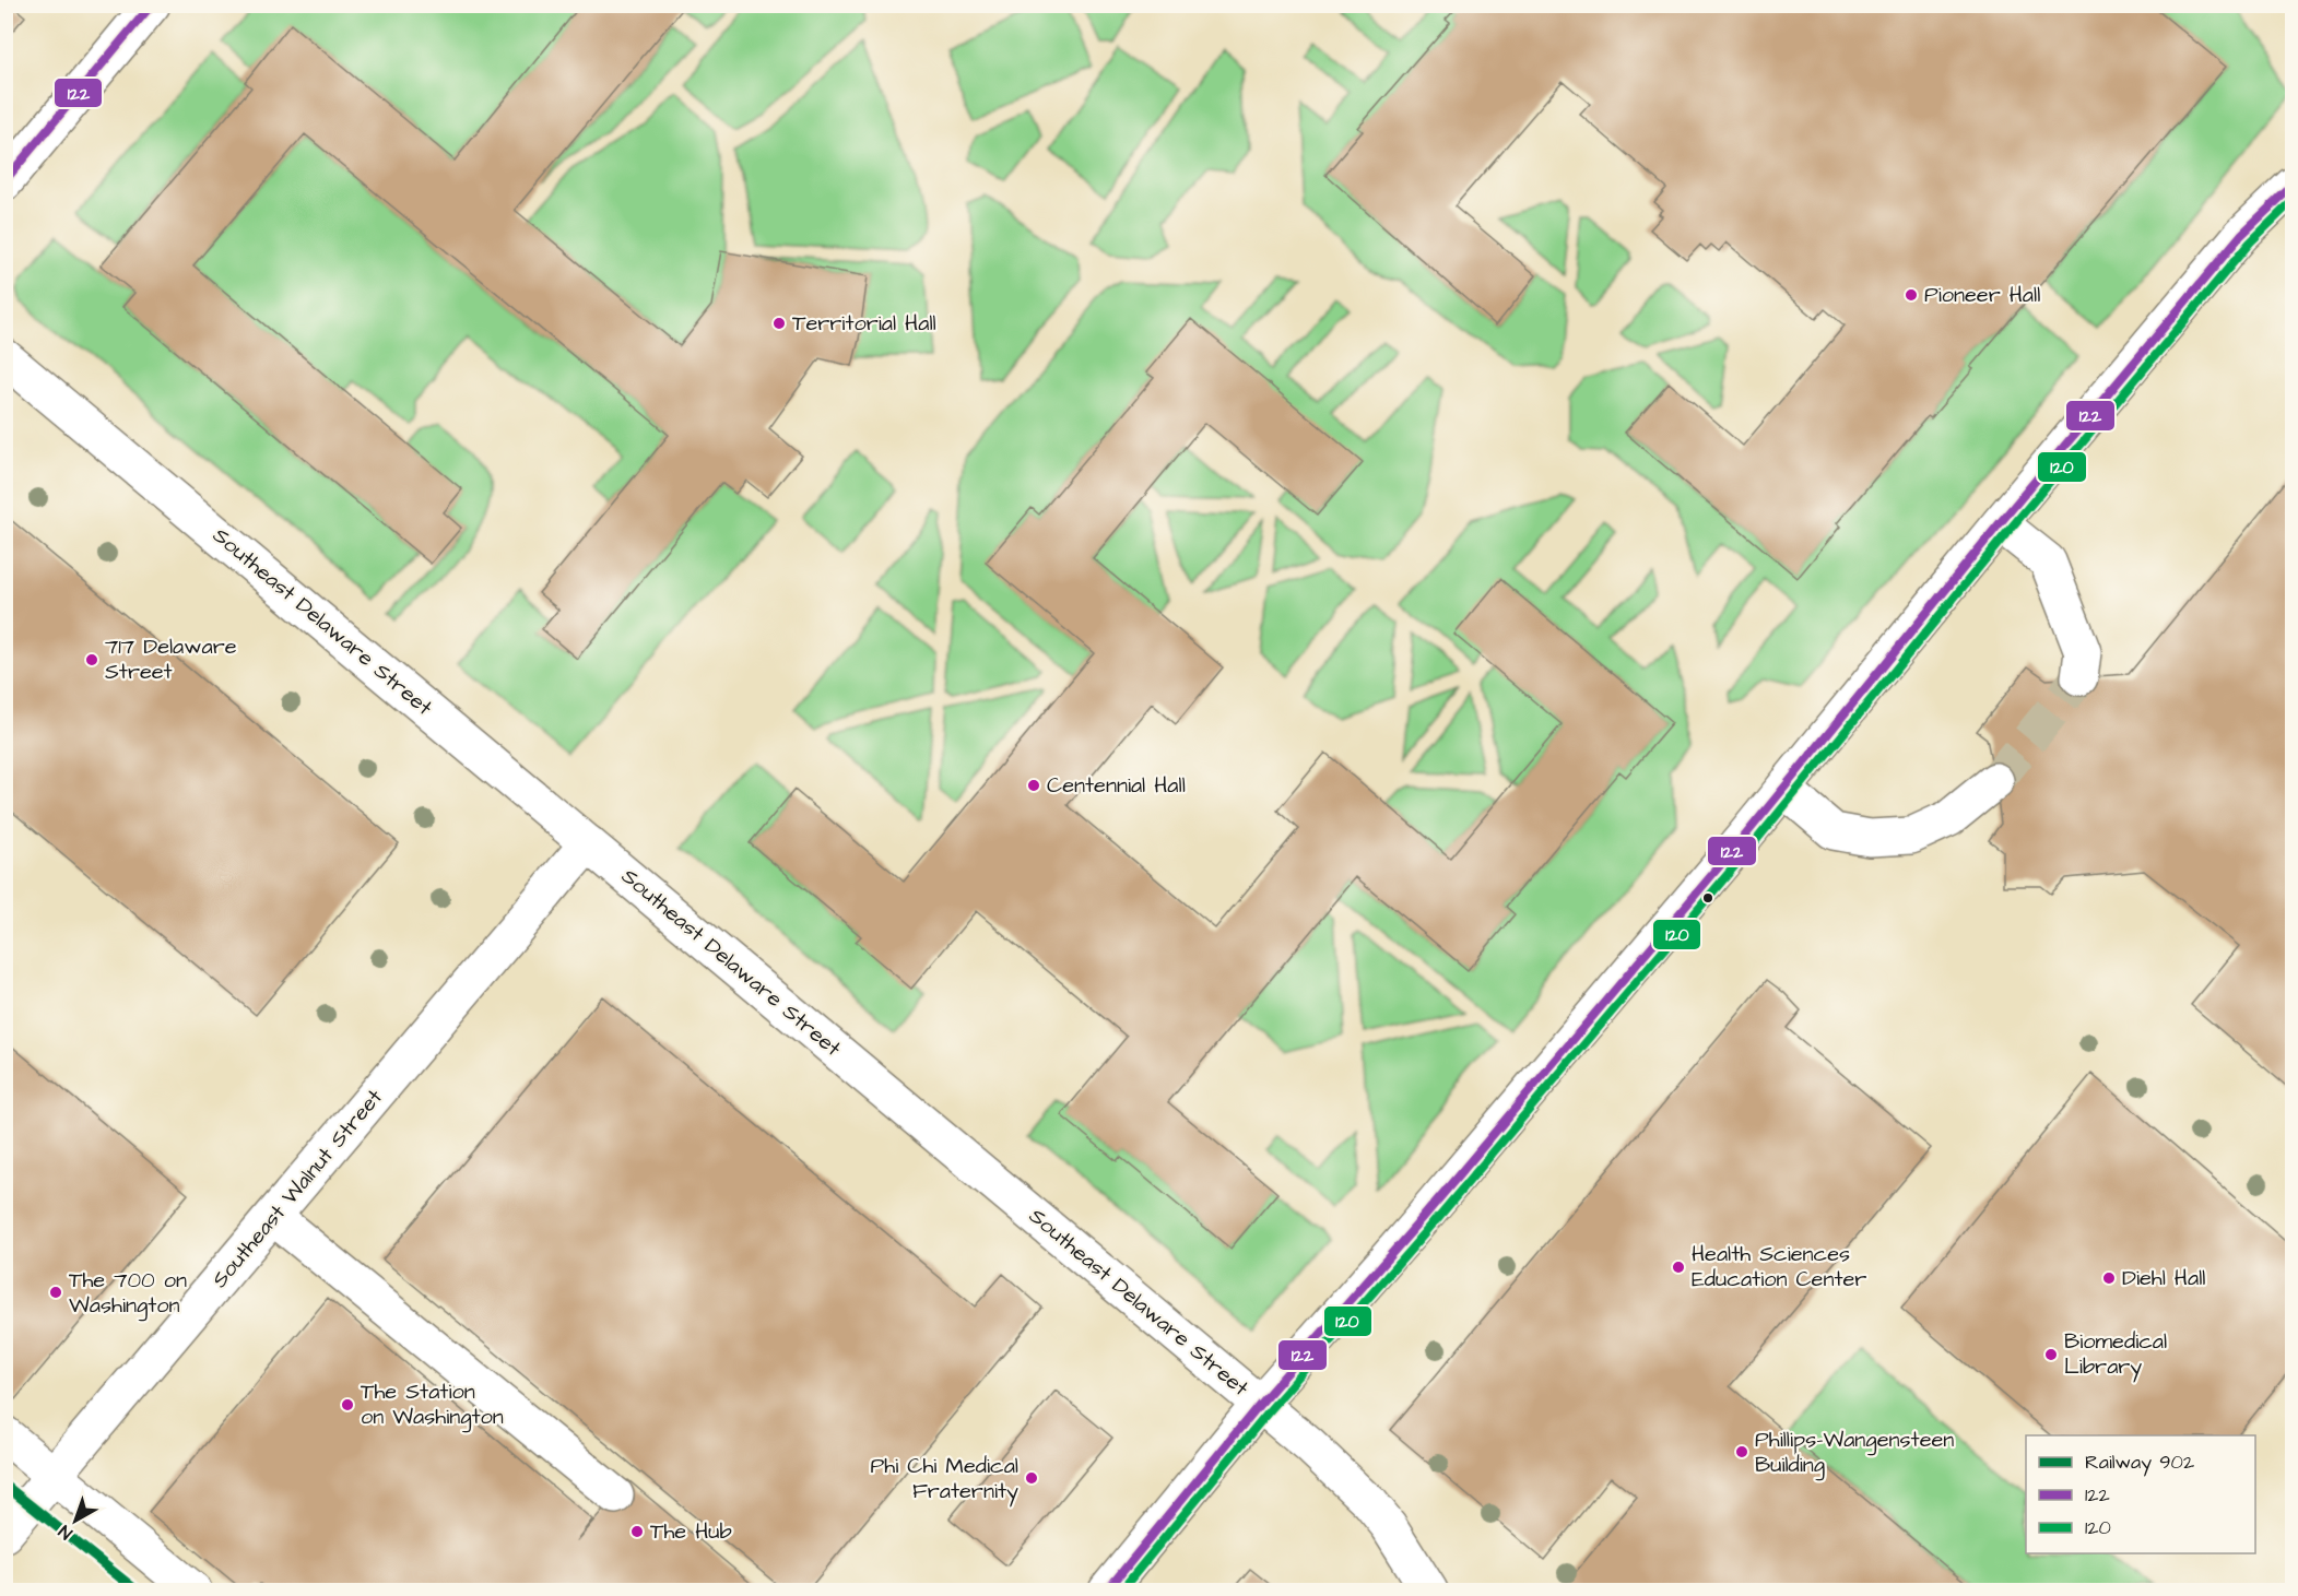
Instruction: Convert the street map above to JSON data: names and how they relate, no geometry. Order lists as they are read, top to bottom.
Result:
{
  "streets": {
    "street": ["Southeast Delaware Street", "Southeast Walnut Street"]
  },
  "crossings": [
    ["Southeast Delaware Street", "Southeast Walnut Street"]
  ],
  "places": [
    "Pioneer Hall",
    "Territorial Hall",
    "717 Delaware Street",
    "Centennial Hall",
    "Health Sciences Education Center",
    "Diehl Hall",
    "The 700 on Washington",
    "Biomedical Library",
    "The Station on Washington",
    "Phillips-Wangensteen Building",
    "Phi Chi Medical Fraternity",
    "The Hub"
  ],
  "lines": ["transit line 122", "transit line 120", "rail line 902"],
  "legend": ["Railway 902", "122", "120"],
  "north": "bottom left"
}
